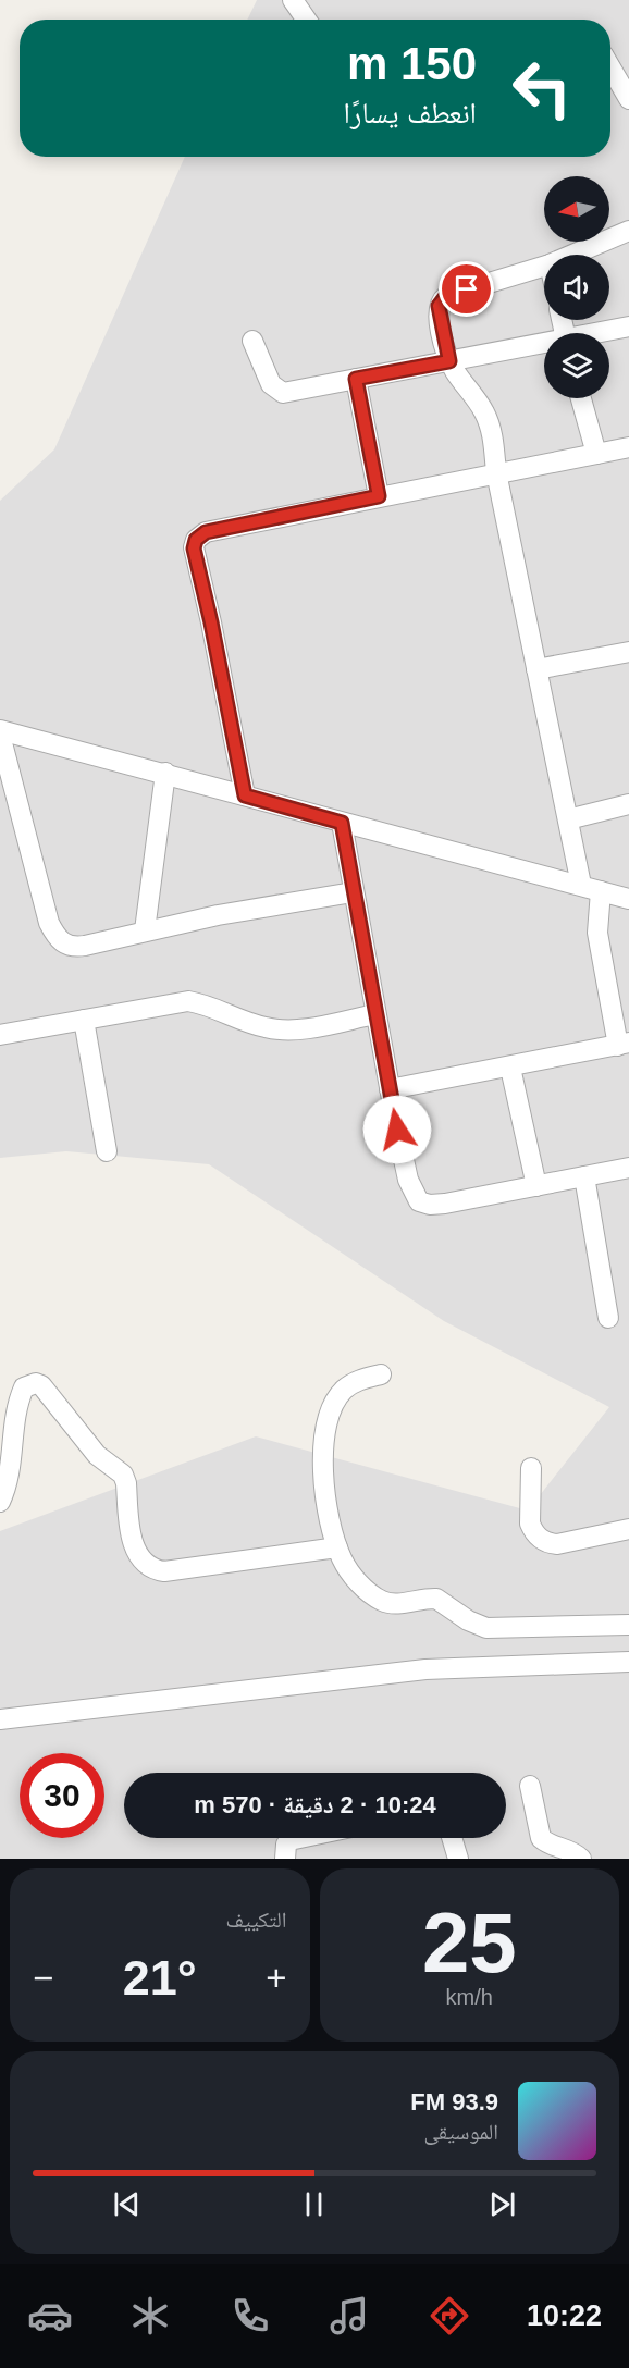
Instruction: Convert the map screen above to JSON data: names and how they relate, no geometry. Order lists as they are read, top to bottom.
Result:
{
  "north": "left",
  "page": {
    "turn": ["150 m", "انعطف يسارًا"],
    "limit": "30",
    "trip": "10:24 · 2 دقيقة · 570 m",
    "tile": [
      ["25", "km/h"],
      "التكييف"
    ],
    "heat": ["−", "21°", "+"],
    "song": ["93.9 FM", "الموسيقى"],
    "tabs": "10:22"
  }
}
